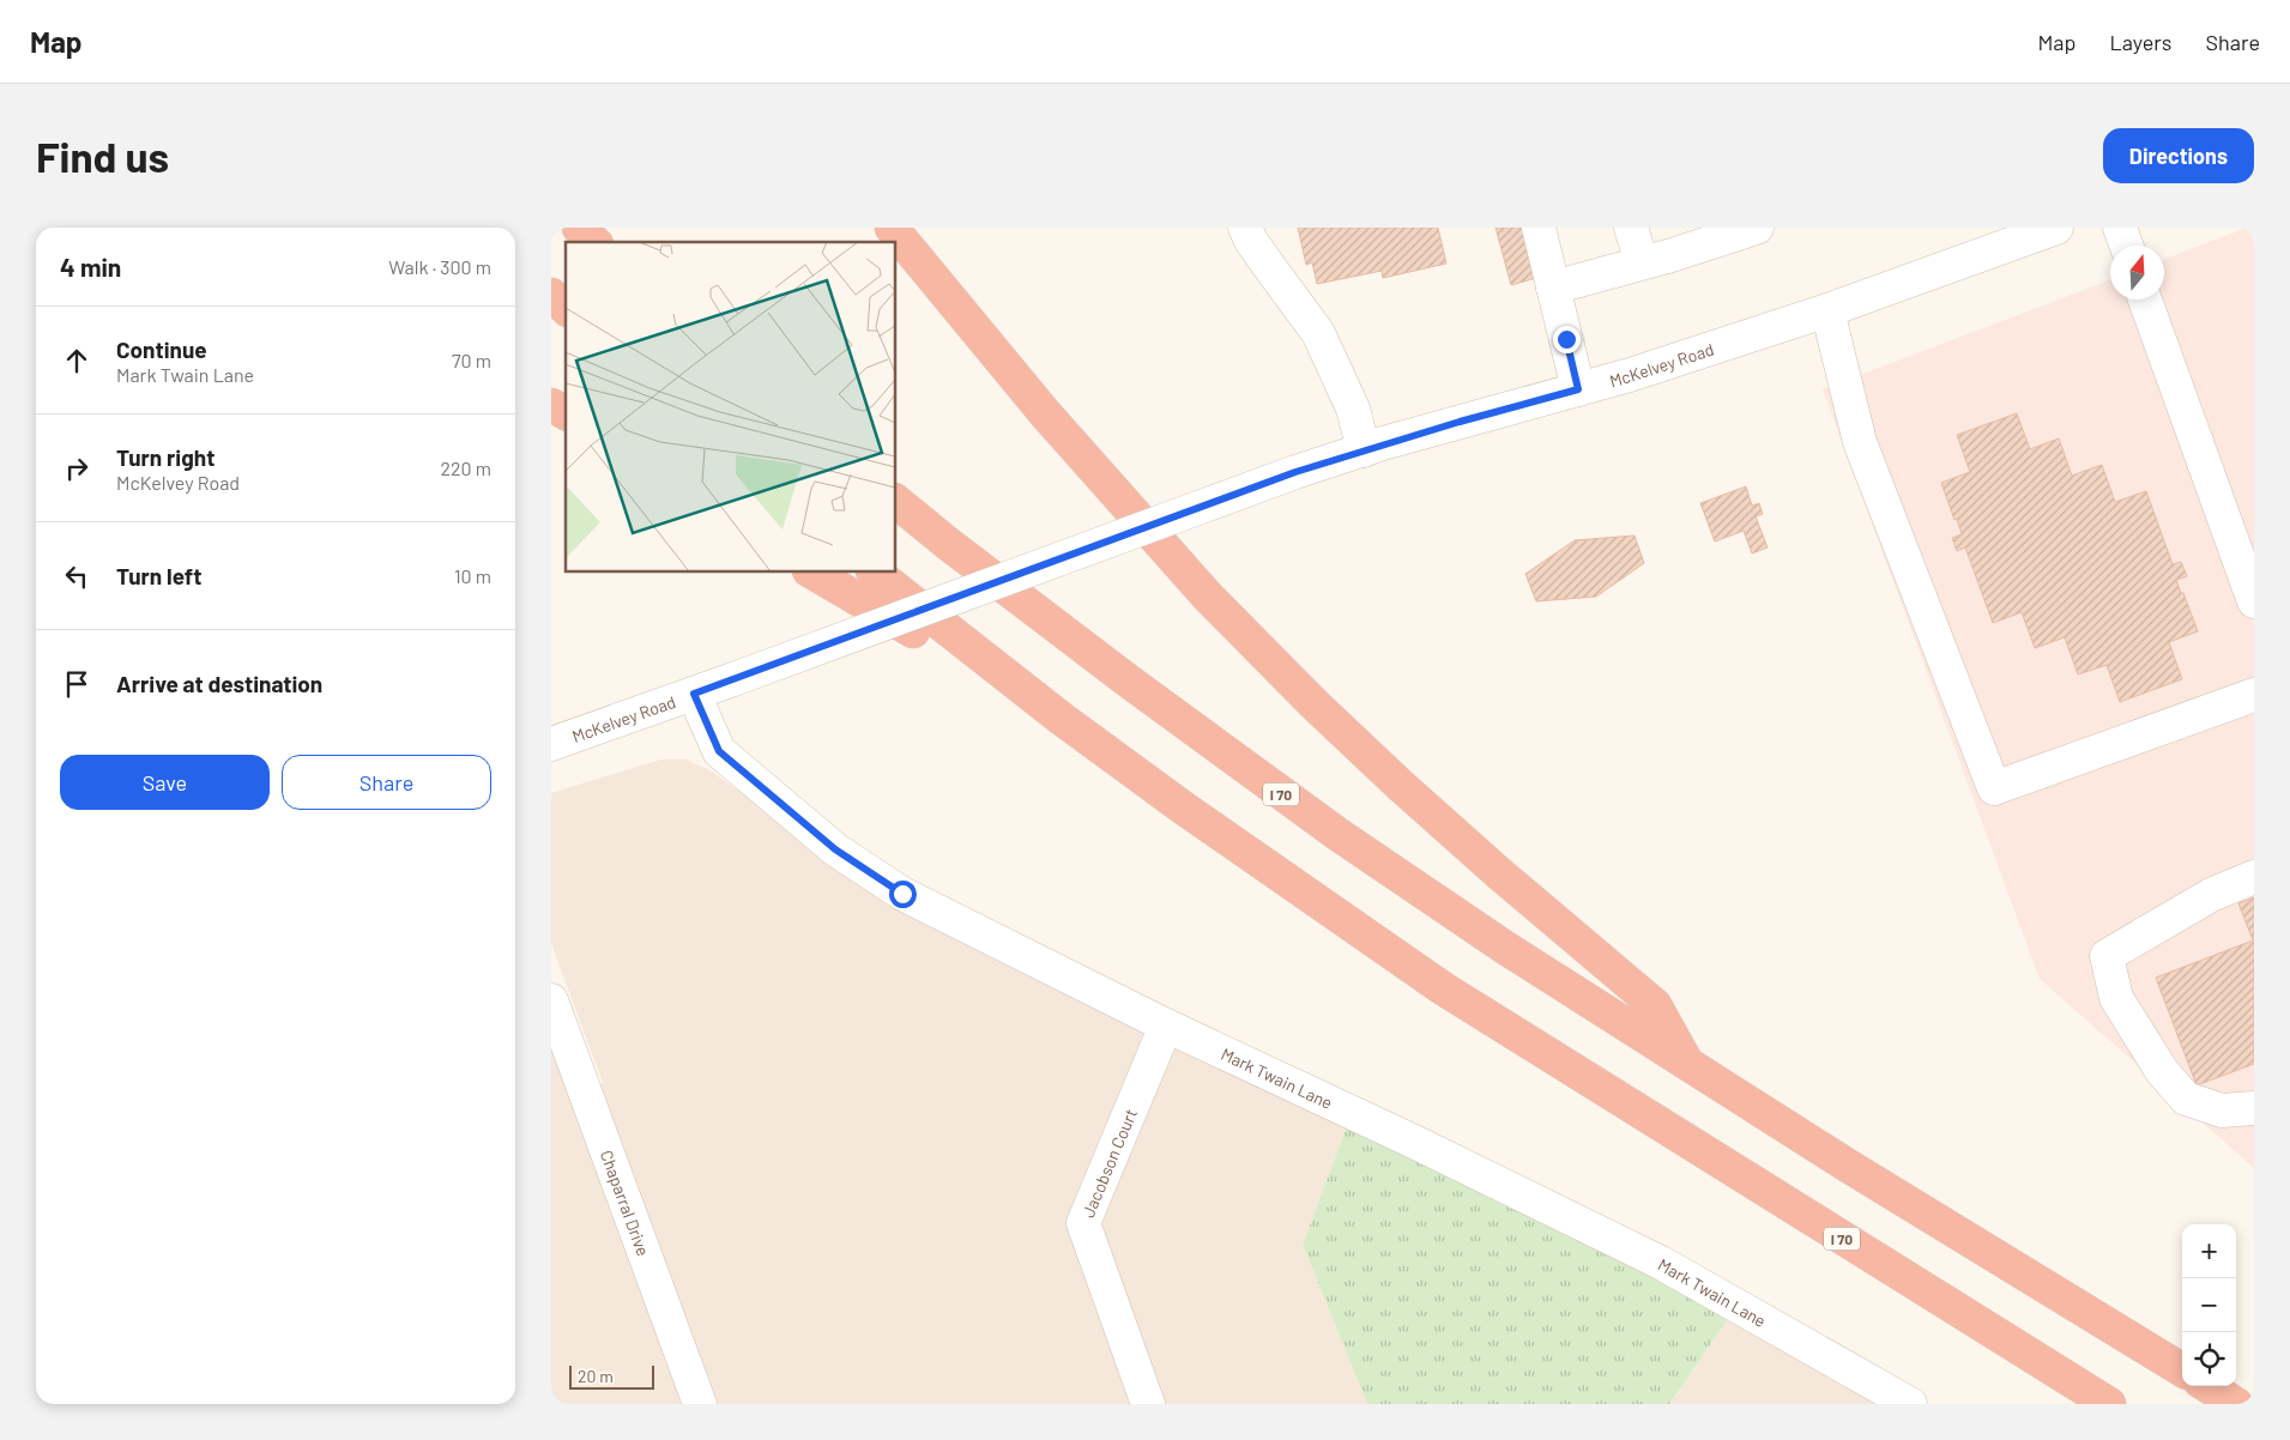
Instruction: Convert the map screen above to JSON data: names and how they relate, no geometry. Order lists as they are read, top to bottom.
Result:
{
  "streets": {
    "highway": ["I 70"],
    "street": [
      "McKelvey Road",
      "Mark Twain Lane",
      "Jacobson Court",
      "Chaparral Drive"
    ]
  },
  "crossings": [
    ["McKelvey Road", "Mark Twain Lane"],
    ["Mark Twain Lane", "Jacobson Court"]
  ],
  "scale_bar": "20 m",
  "north": "top",
  "page": {
    "header": "Map",
    "nav": ["Map", "Layers", "Share"],
    "buttons": [
      "Directions",
      ["Save", "Share"]
    ],
    "title": "Find us",
    "heading": ["4 min", "Walk · 300 m"],
    "list": [
      ["Continue", "Mark Twain Lane", "70 m"],
      ["Turn right", "McKelvey Road", "220 m"],
      ["Turn left", "10 m"],
      "Arrive at destination"
    ],
    "map_buttons": ["+", "−"],
    "scale": "20 m"
  }
}
